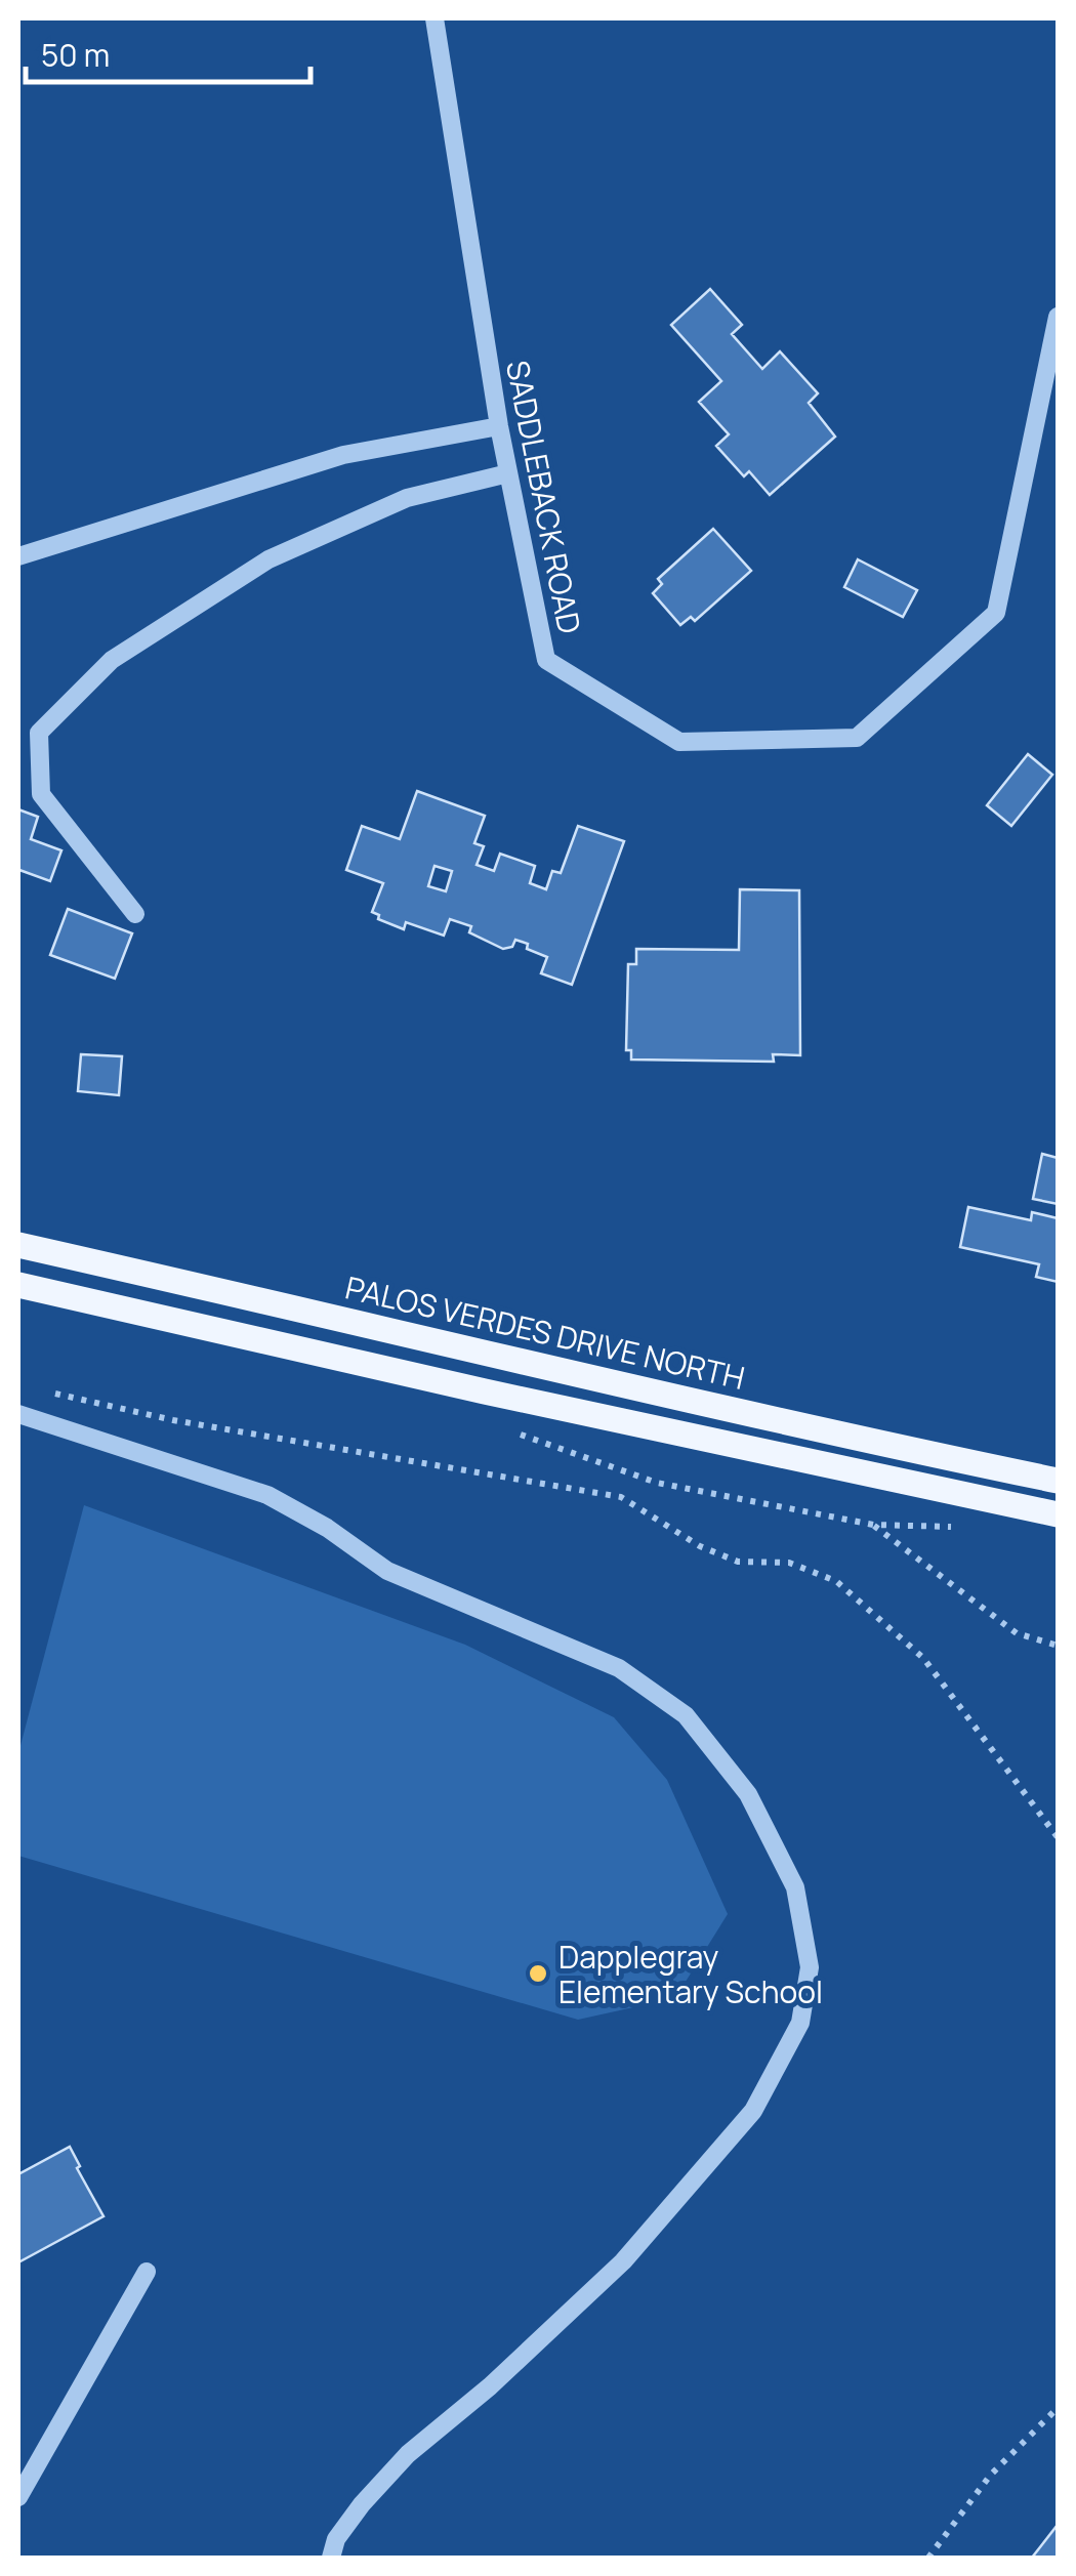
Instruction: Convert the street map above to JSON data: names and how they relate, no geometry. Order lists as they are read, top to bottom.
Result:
{
  "streets": {
    "main road": ["PALOS VERDES DRIVE NORTH"],
    "street": ["SADDLEBACK ROAD"]
  },
  "places": ["Dapplegray Elementary School"],
  "scale_bar": "50 m"
}
